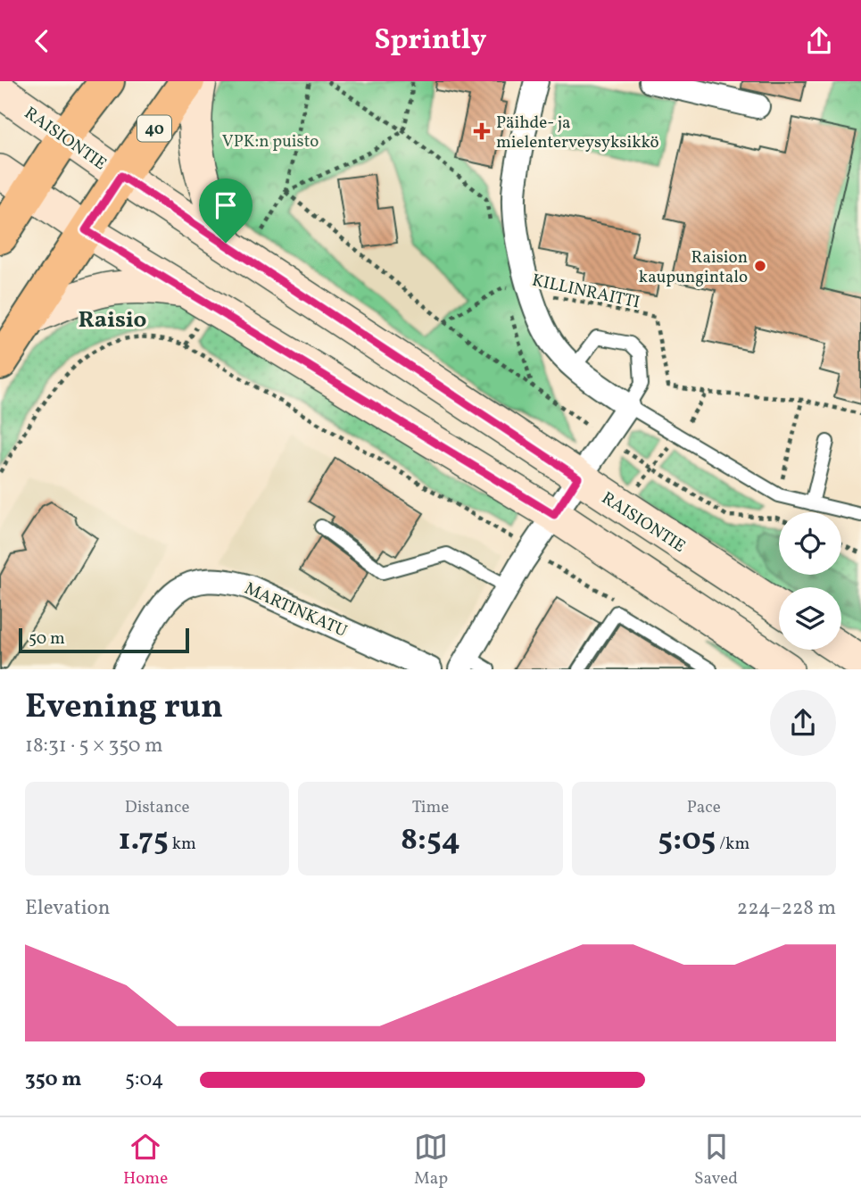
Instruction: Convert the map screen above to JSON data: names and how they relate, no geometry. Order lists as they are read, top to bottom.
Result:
{
  "streets": {
    "main road": ["40", "RAISIONTIE"],
    "street": ["MARTINKATU"],
    "path": ["KILLINRAITTI"]
  },
  "crossings": [
    ["40", "RAISIONTIE"]
  ],
  "districts": ["Raisio"],
  "parks": ["VPK:n puisto"],
  "places": {
    "health": ["Päihde- ja mielenterveysyksikkö"],
    "other": ["Raision kaupungintalo"]
  },
  "scale_bar": "50 m",
  "page": {
    "header": "Sprintly",
    "scale": "50 m",
    "heading": ["Evening run", "18:31 · 5 × 350 m"],
    "stats": [
      ["Distance", "1.75 km"],
      ["Time", "8:54"],
      ["Pace", "5:05 /km"]
    ],
    "chart": ["Elevation", "224–228 m"],
    "list": [
      {
        "name": "350 m",
        "note": "5:04"
      }
    ],
    "tabs": ["Home", "Map", "Saved"]
  }
}
